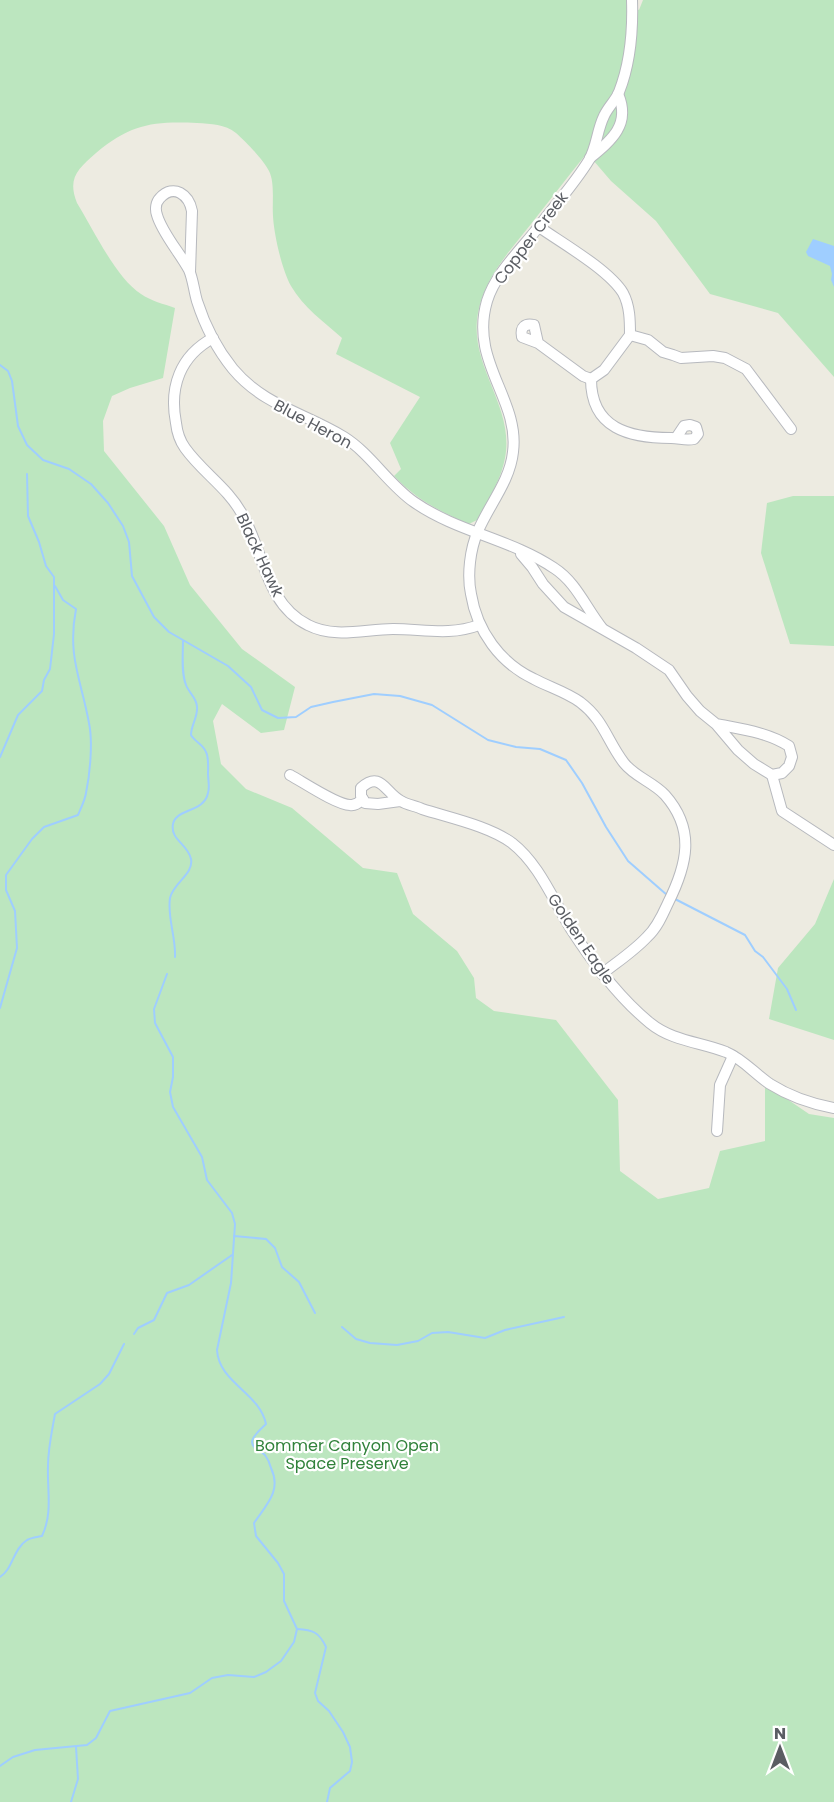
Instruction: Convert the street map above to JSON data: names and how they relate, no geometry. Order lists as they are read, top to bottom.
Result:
{
  "streets": {
    "street": [
      "Copper Creek",
      "Blue Heron",
      "Black Hawk",
      "Golden Eagle"
    ]
  },
  "crossings": [
    ["Copper Creek", "Blue Heron"],
    ["Copper Creek", "Black Hawk"],
    ["Copper Creek", "Golden Eagle"],
    ["Blue Heron", "Black Hawk"]
  ],
  "parks": ["Bommer Canyon Open Space Preserve"],
  "north": "top"
}
